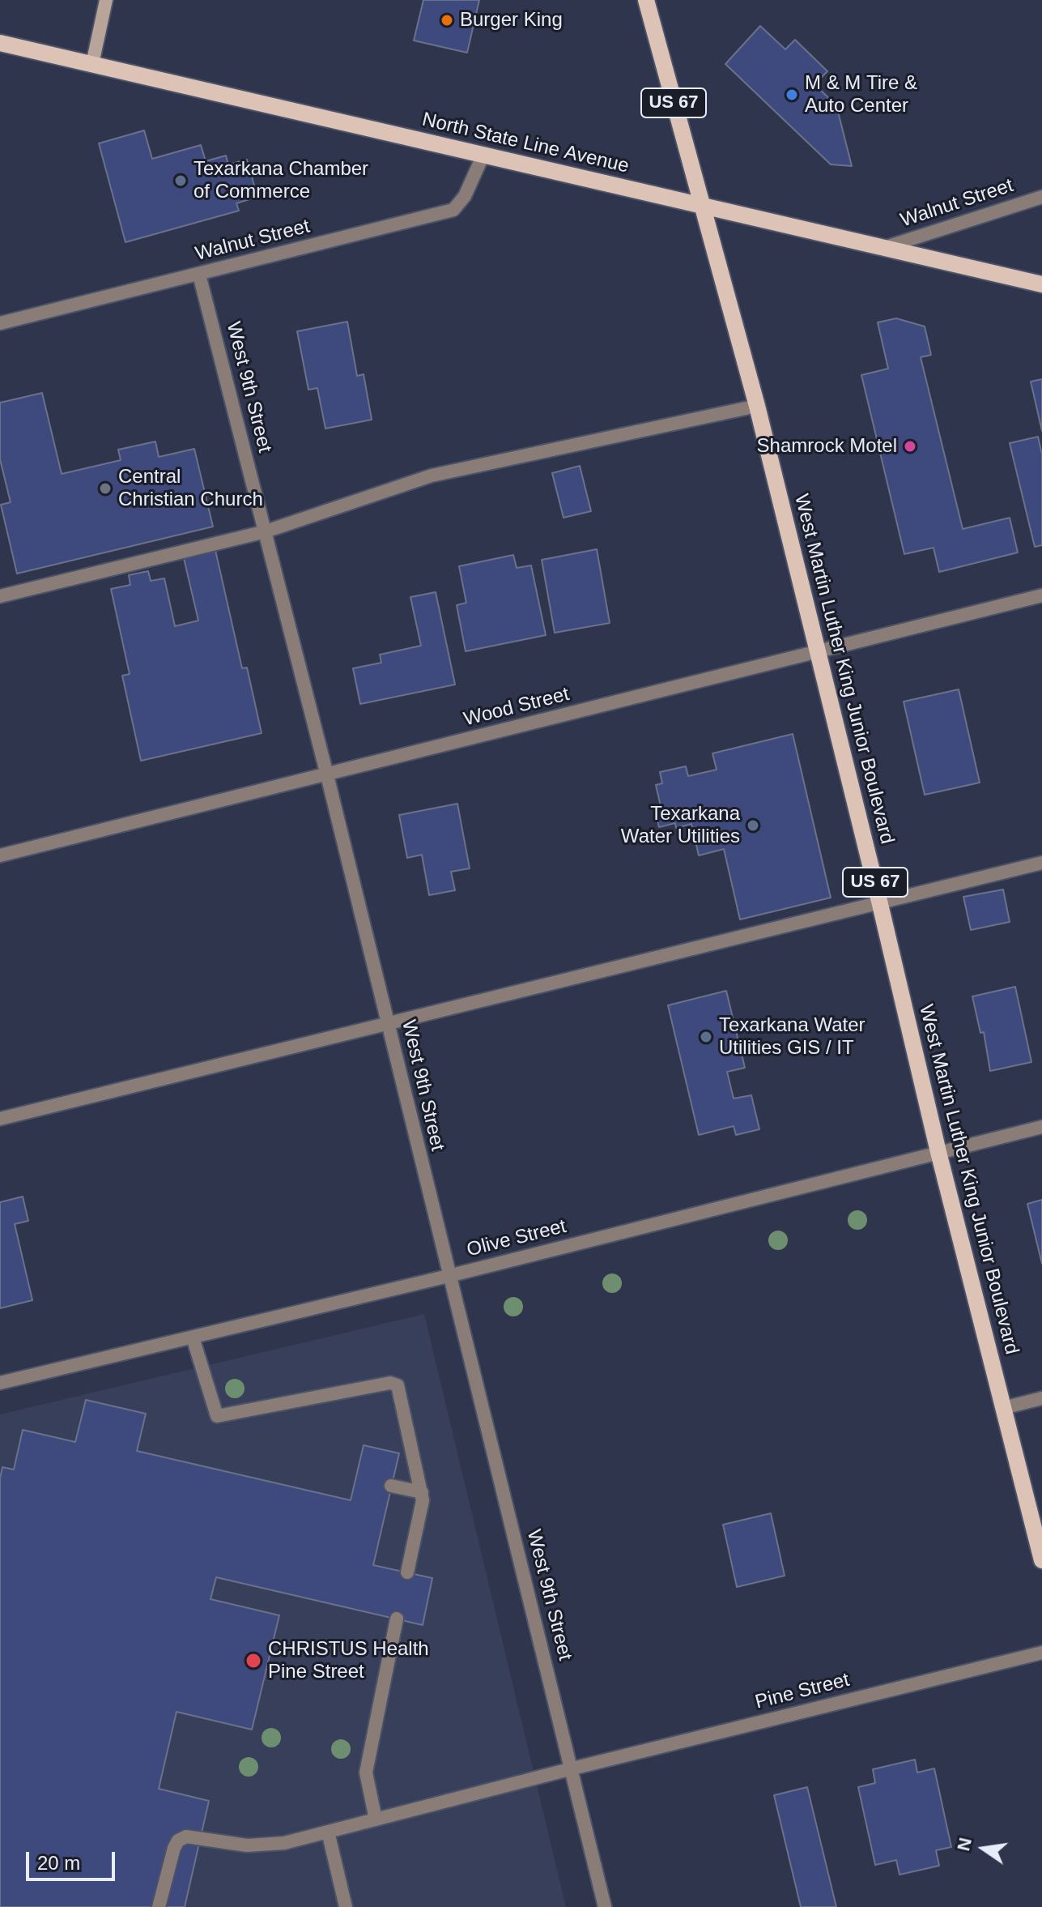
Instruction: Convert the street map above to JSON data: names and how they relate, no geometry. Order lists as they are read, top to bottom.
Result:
{
  "streets": {
    "main road": ["US 67", "North State Line Avenue", "West Martin Luther King Junior Boulevard"],
    "street": [
      "Walnut Street",
      "West 9th Street",
      "Wood Street",
      "Olive Street",
      "Pine Street"
    ]
  },
  "crossings": [
    ["US 67", "North State Line Avenue"],
    ["US 67", "West Martin Luther King Junior Boulevard"],
    ["North State Line Avenue", "Walnut Street"],
    ["North State Line Avenue", "West Martin Luther King Junior Boulevard"],
    ["Walnut Street", "West 9th Street"],
    ["West 9th Street", "Wood Street"],
    ["West 9th Street", "Olive Street"],
    ["West 9th Street", "Pine Street"],
    ["West Martin Luther King Junior Boulevard", "Wood Street"],
    ["West Martin Luther King Junior Boulevard", "Olive Street"]
  ],
  "places": [
    "Burger King",
    "M & M Tire & Auto Center",
    "Texarkana Chamber of Commerce",
    "Shamrock Motel",
    "Central Christian Church",
    "Texarkana Water Utilities",
    "Texarkana Water Utilities GIS / IT",
    "CHRISTUS Health Pine Street"
  ],
  "scale_bar": "20 m",
  "north": "left"
}
